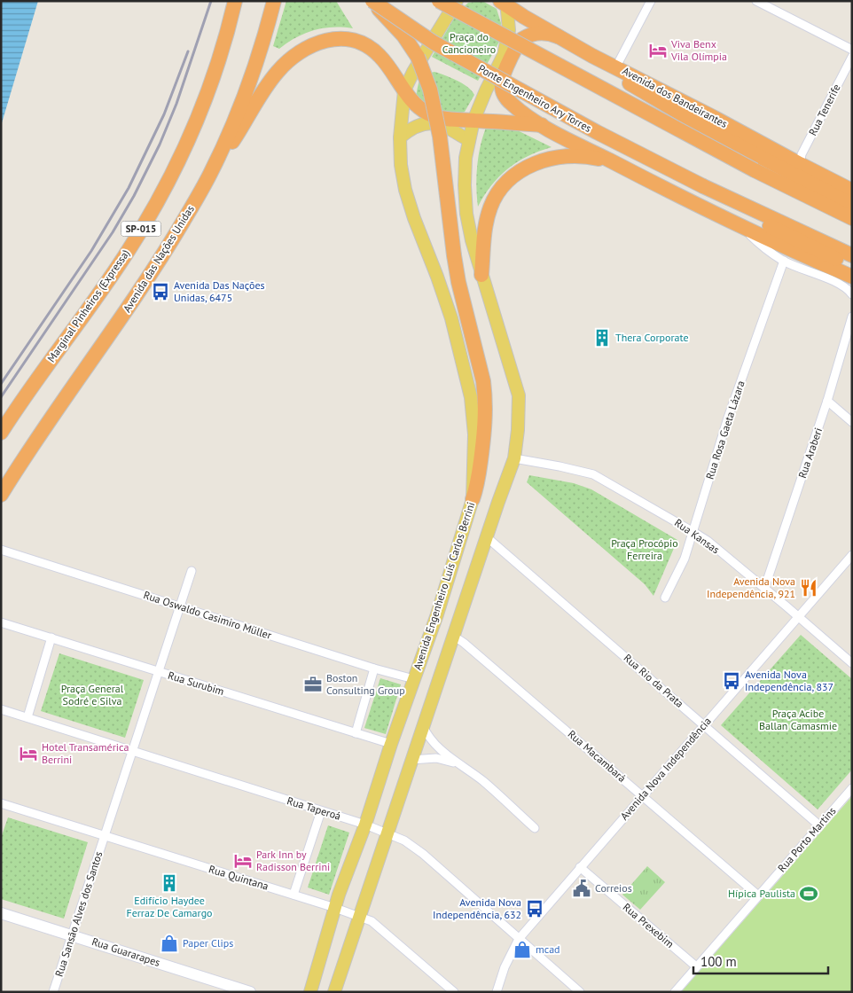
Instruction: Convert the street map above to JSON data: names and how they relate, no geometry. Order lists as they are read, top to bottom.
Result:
{
  "streets": {
    "highway": [
      "Avenida dos Bandeirantes",
      "Ponte Engenheiro Ary Torres",
      "SP-015",
      "Avenida das Nações Unidas",
      "Marginal Pinheiros (Expressa)"
    ],
    "main road": ["Avenida Engenheiro Luís Carlos Berrini"],
    "street": [
      "Rua Tenerife",
      "Rua Rosa Gaeta Lázara",
      "Rua Araberi",
      "Rua Kansas",
      "Rua Oswaldo Casimiro Müller",
      "Rua Rio da Prata",
      "Rua Surubim",
      "Rua Macambará",
      "Avenida Nova Independência",
      "Rua Taperoá",
      "Rua Porto Martins",
      "Rua Quintana",
      "Rua Sansão Alves dos Santos",
      "Rua Prexebim",
      "Rua Guararapes"
    ]
  },
  "crossings": [
    ["Avenida dos Bandeirantes", "Rua Tenerife"],
    ["Rua Rosa Gaeta Lázara", "Rua Kansas"],
    ["Rua Araberi", "Rua Kansas"],
    ["Rua Kansas", "Avenida Nova Independência"],
    ["Avenida Engenheiro Luís Carlos Berrini", "Rua Oswaldo Casimiro Müller"],
    ["Avenida Engenheiro Luís Carlos Berrini", "Rua Surubim"],
    ["Avenida Engenheiro Luís Carlos Berrini", "Rua Taperoá"],
    ["Avenida Engenheiro Luís Carlos Berrini", "Rua Quintana"],
    ["Rua Oswaldo Casimiro Müller", "Rua Sansão Alves dos Santos"],
    ["Rua Rio da Prata", "Avenida Nova Independência"],
    ["Rua Rio da Prata", "Rua Porto Martins"],
    ["Rua Surubim", "Rua Sansão Alves dos Santos"],
    ["Rua Macambará", "Avenida Nova Independência"],
    ["Rua Macambará", "Rua Porto Martins"],
    ["Avenida Nova Independência", "Rua Taperoá"],
    ["Avenida Nova Independência", "Rua Prexebim"],
    ["Rua Taperoá", "Rua Sansão Alves dos Santos"],
    ["Rua Porto Martins", "Rua Prexebim"],
    ["Rua Quintana", "Rua Sansão Alves dos Santos"],
    ["Rua Sansão Alves dos Santos", "Rua Guararapes"]
  ],
  "parks": [
    "Praça do Cancioneiro",
    "Praça Procópio Ferreira",
    "Praça General Sodré e Silva",
    "Praça Acibe Ballan Camasmie"
  ],
  "places": {
    "hotel": ["Viva Benx Vila Olímpia", "Hotel Transamérica Berrini", "Park Inn by Radisson Berrini"],
    "bus stop": ["Avenida Das Nações Unidas, 6475", "Avenida Nova Independência, 837", "Avenida Nova Independência, 632"],
    "building": ["Thera Corporate", "Edifício Haydee Ferraz De Camargo"],
    "restaurant": ["Avenida Nova Independência, 921"],
    "office": ["Boston Consulting Group"],
    "public building": ["Correios"],
    "sports": ["Hípica Paulista"],
    "shop": ["Paper Clips", "mcad"]
  },
  "scale_bar": "100 m"
}
